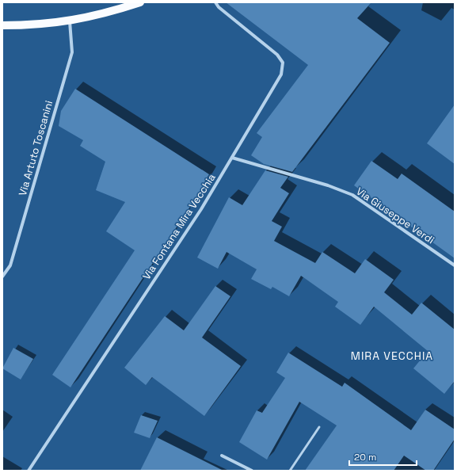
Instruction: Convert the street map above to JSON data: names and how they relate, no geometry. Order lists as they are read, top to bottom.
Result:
{
  "streets": {
    "street": ["Via Artuto Toscanini", "Via Giuseppe Verdi", "Via Fontana Mira Vecchia"]
  },
  "crossings": [
    ["Via Giuseppe Verdi", "Via Fontana Mira Vecchia"]
  ],
  "districts": ["MIRA VECCHIA"],
  "scale_bar": "20 m"
}
